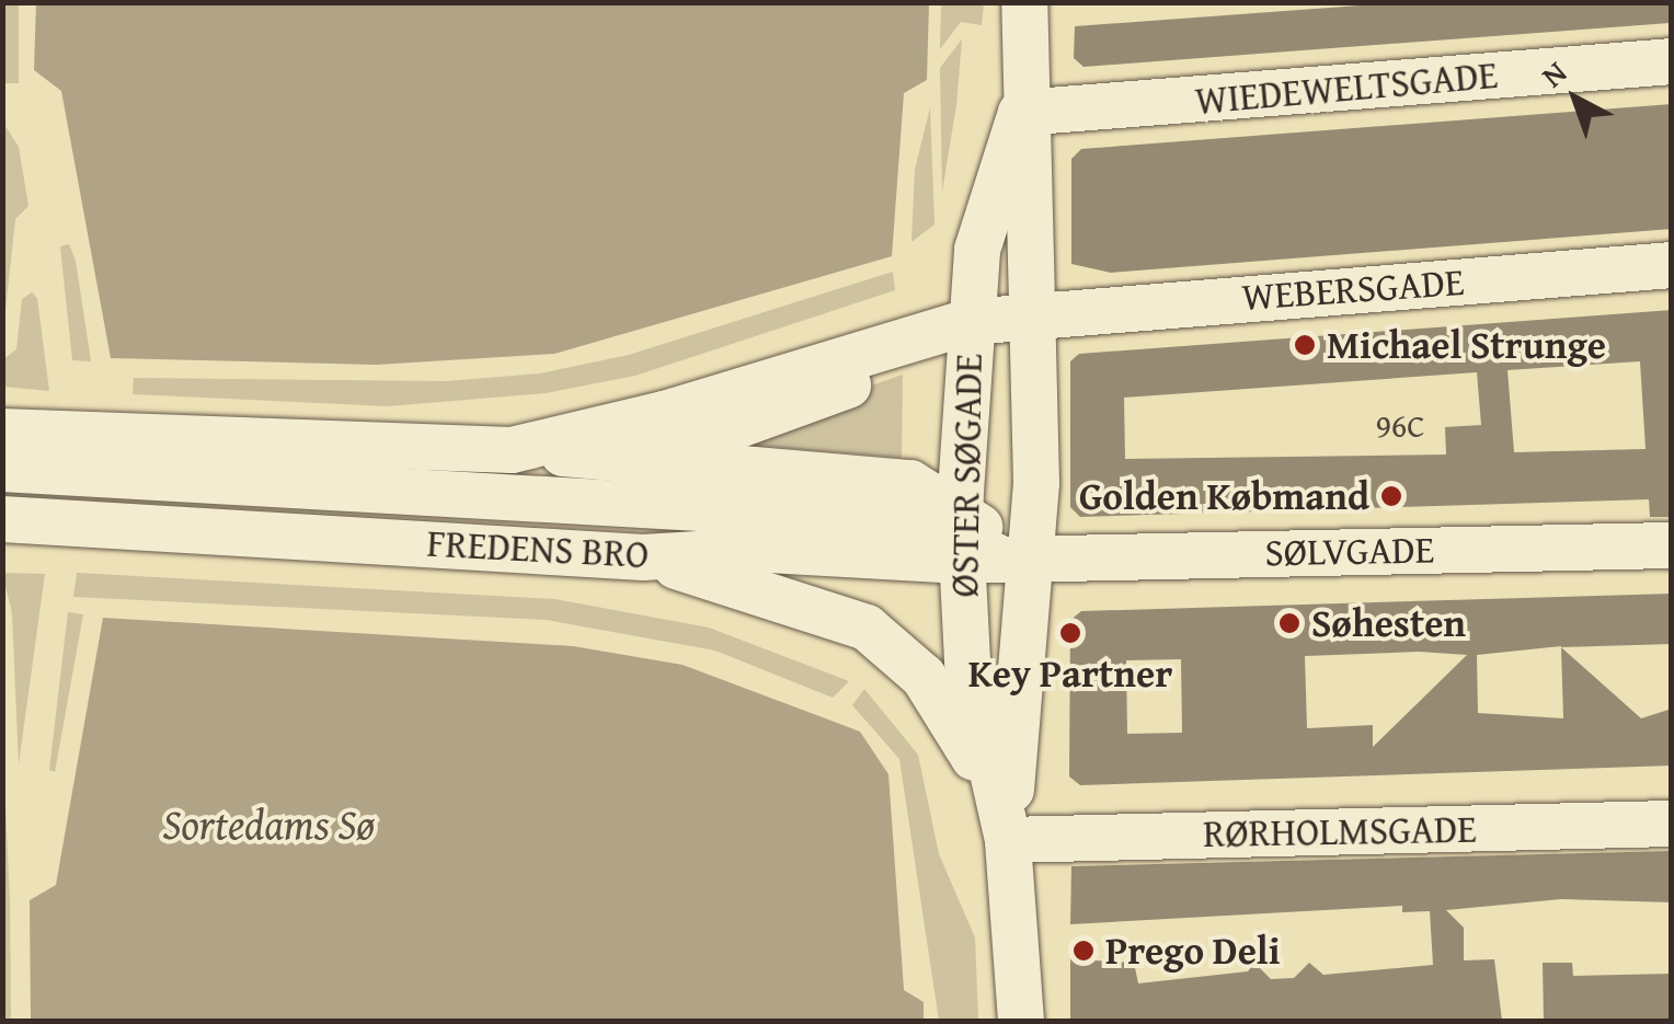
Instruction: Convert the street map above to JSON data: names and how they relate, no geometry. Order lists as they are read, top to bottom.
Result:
{
  "streets": {
    "street": [
      "WIEDEWELTSGADE",
      "WEBERSGADE",
      "ØSTER SØGADE",
      "FREDENS BRO",
      "SØLVGADE",
      "RØRHOLMSGADE"
    ]
  },
  "crossings": [
    ["WIEDEWELTSGADE", "ØSTER SØGADE"],
    ["WEBERSGADE", "ØSTER SØGADE"],
    ["ØSTER SØGADE", "FREDENS BRO"],
    ["ØSTER SØGADE", "SØLVGADE"],
    ["ØSTER SØGADE", "RØRHOLMSGADE"],
    ["FREDENS BRO", "SØLVGADE"]
  ],
  "water": ["Sortedams Sø"],
  "places": [
    "Michael Strunge",
    "Golden Købmand",
    "Søhesten",
    "Key Partner",
    "Prego Deli"
  ],
  "house_numbers": ["96C"],
  "north": "top left"
}
